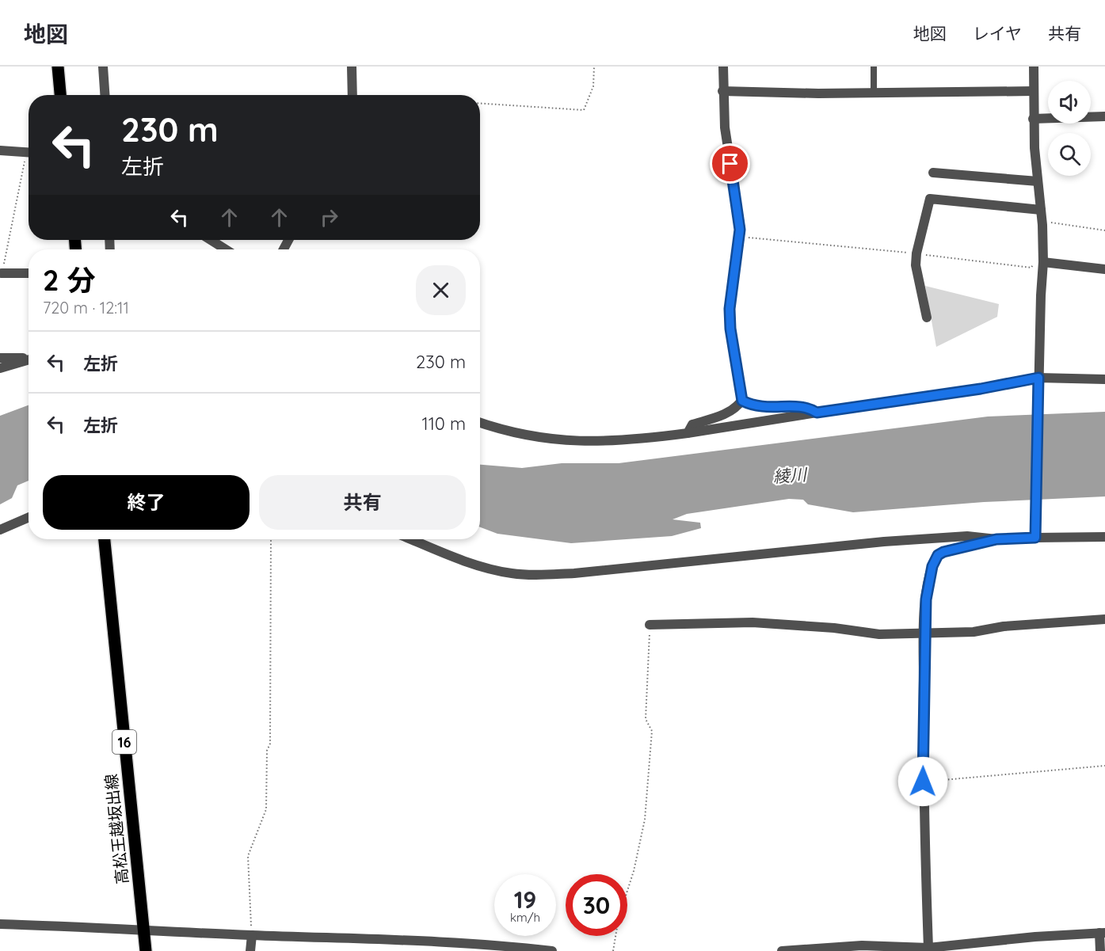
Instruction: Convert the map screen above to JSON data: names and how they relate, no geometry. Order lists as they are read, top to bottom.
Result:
{
  "streets": {
    "main road": ["16", "高松王越坂出線"]
  },
  "water": ["綾川"],
  "page": {
    "header": "地図",
    "nav": ["地図", "レイヤ", "共有"],
    "turn": ["230 m", "左折"],
    "heading": ["2 分", "720 m · 12:11"],
    "list": [
      {
        "name": "左折",
        "value": "230 m"
      },
      {
        "name": "左折",
        "value": "110 m"
      }
    ],
    "buttons": ["終了", "共有"],
    "speed": "19 km/h",
    "limit": "30"
  }
}
